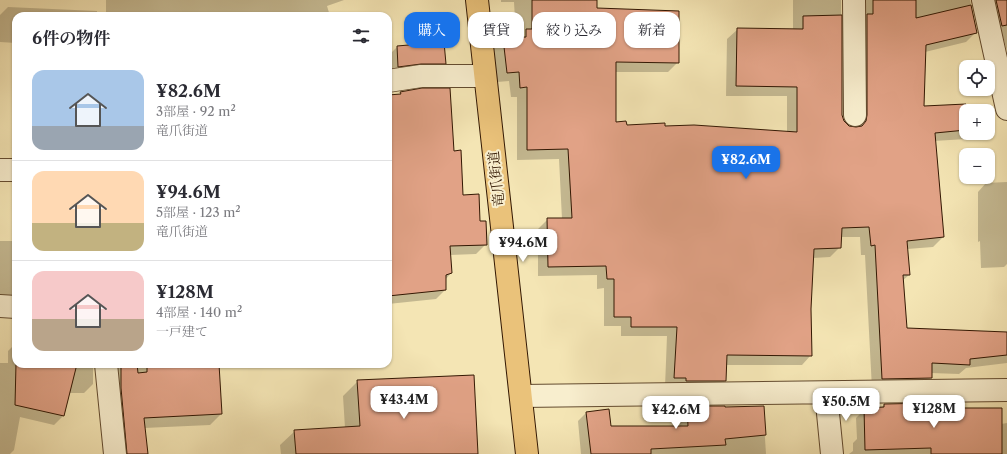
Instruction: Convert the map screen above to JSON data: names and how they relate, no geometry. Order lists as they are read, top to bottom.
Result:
{
  "streets": {
    "main road": ["竜爪街道"]
  },
  "page": {
    "chip": [
      "購入",
      "賃貸",
      "絞り込み",
      "新着"
    ],
    "heading": "6件の物件",
    "map_buttons": ["+", "−"],
    "list": [
      {
        "name": "¥82.6M",
        "note": "3部屋 · 92 m² · 竜爪街道"
      },
      {
        "name": "¥94.6M",
        "note": "5部屋 · 123 m² · 竜爪街道"
      },
      {
        "name": "¥128M",
        "note": "4部屋 · 140 m² · 一戸建て"
      }
    ],
    "price": [
      "¥82.6M",
      "¥94.6M",
      "¥43.4M",
      "¥50.5M",
      "¥128M",
      "¥42.6M"
    ]
  }
}
